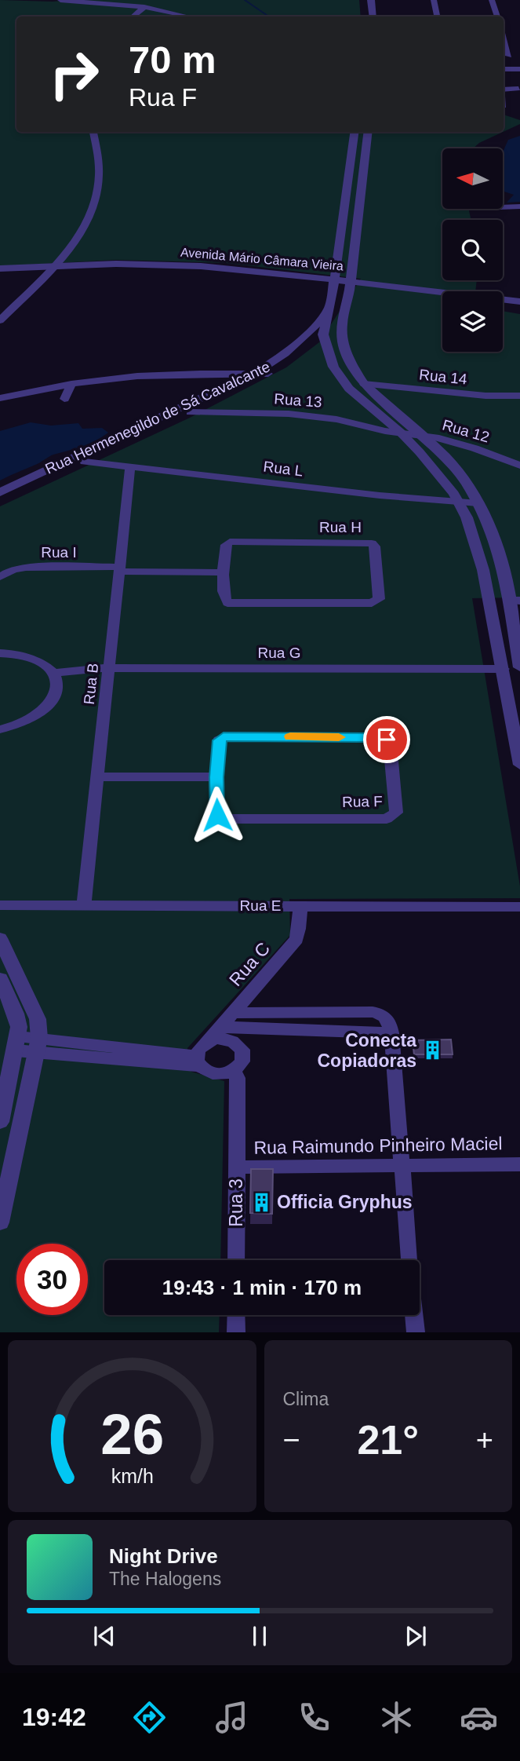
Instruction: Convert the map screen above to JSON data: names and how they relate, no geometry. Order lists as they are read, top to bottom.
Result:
{
  "streets": {
    "street": [
      "Avenida Mário Câmara Vieira",
      "Rua 14",
      "Rua 13",
      "Rua Hermenegildo de Sá Cavalcante",
      "Rua 12",
      "Rua L",
      "Rua H",
      "Rua I",
      "Rua G",
      "Rua B",
      "Rua F",
      "Rua E",
      "Rua C",
      "Rua Raimundo Pinheiro Maciel",
      "Rua 3"
    ]
  },
  "crossings": [
    ["Rua 13", "Rua Hermenegildo de Sá Cavalcante"],
    ["Rua 13", "Rua 12"],
    ["Rua Hermenegildo de Sá Cavalcante", "Rua L"],
    ["Rua L", "Rua B"],
    ["Rua I", "Rua B"],
    ["Rua G", "Rua B"],
    ["Rua B", "Rua E"],
    ["Rua E", "Rua C"],
    ["Rua C", "Rua 3"],
    ["Rua Raimundo Pinheiro Maciel", "Rua 3"]
  ],
  "places": {
    "building": ["Conecta Copiadoras", "Officia Gryphus"]
  },
  "north": "left",
  "page": {
    "turn": ["70 m", "Rua F"],
    "limit": "30",
    "trip": "19:43 · 1 min · 170 m",
    "tile": "Clima",
    "heat": ["−", "21°", "+"],
    "song": ["Night Drive", "The Halogens"],
    "tabs": "19:42",
    "gauge": ["26", "km/h"]
  }
}
